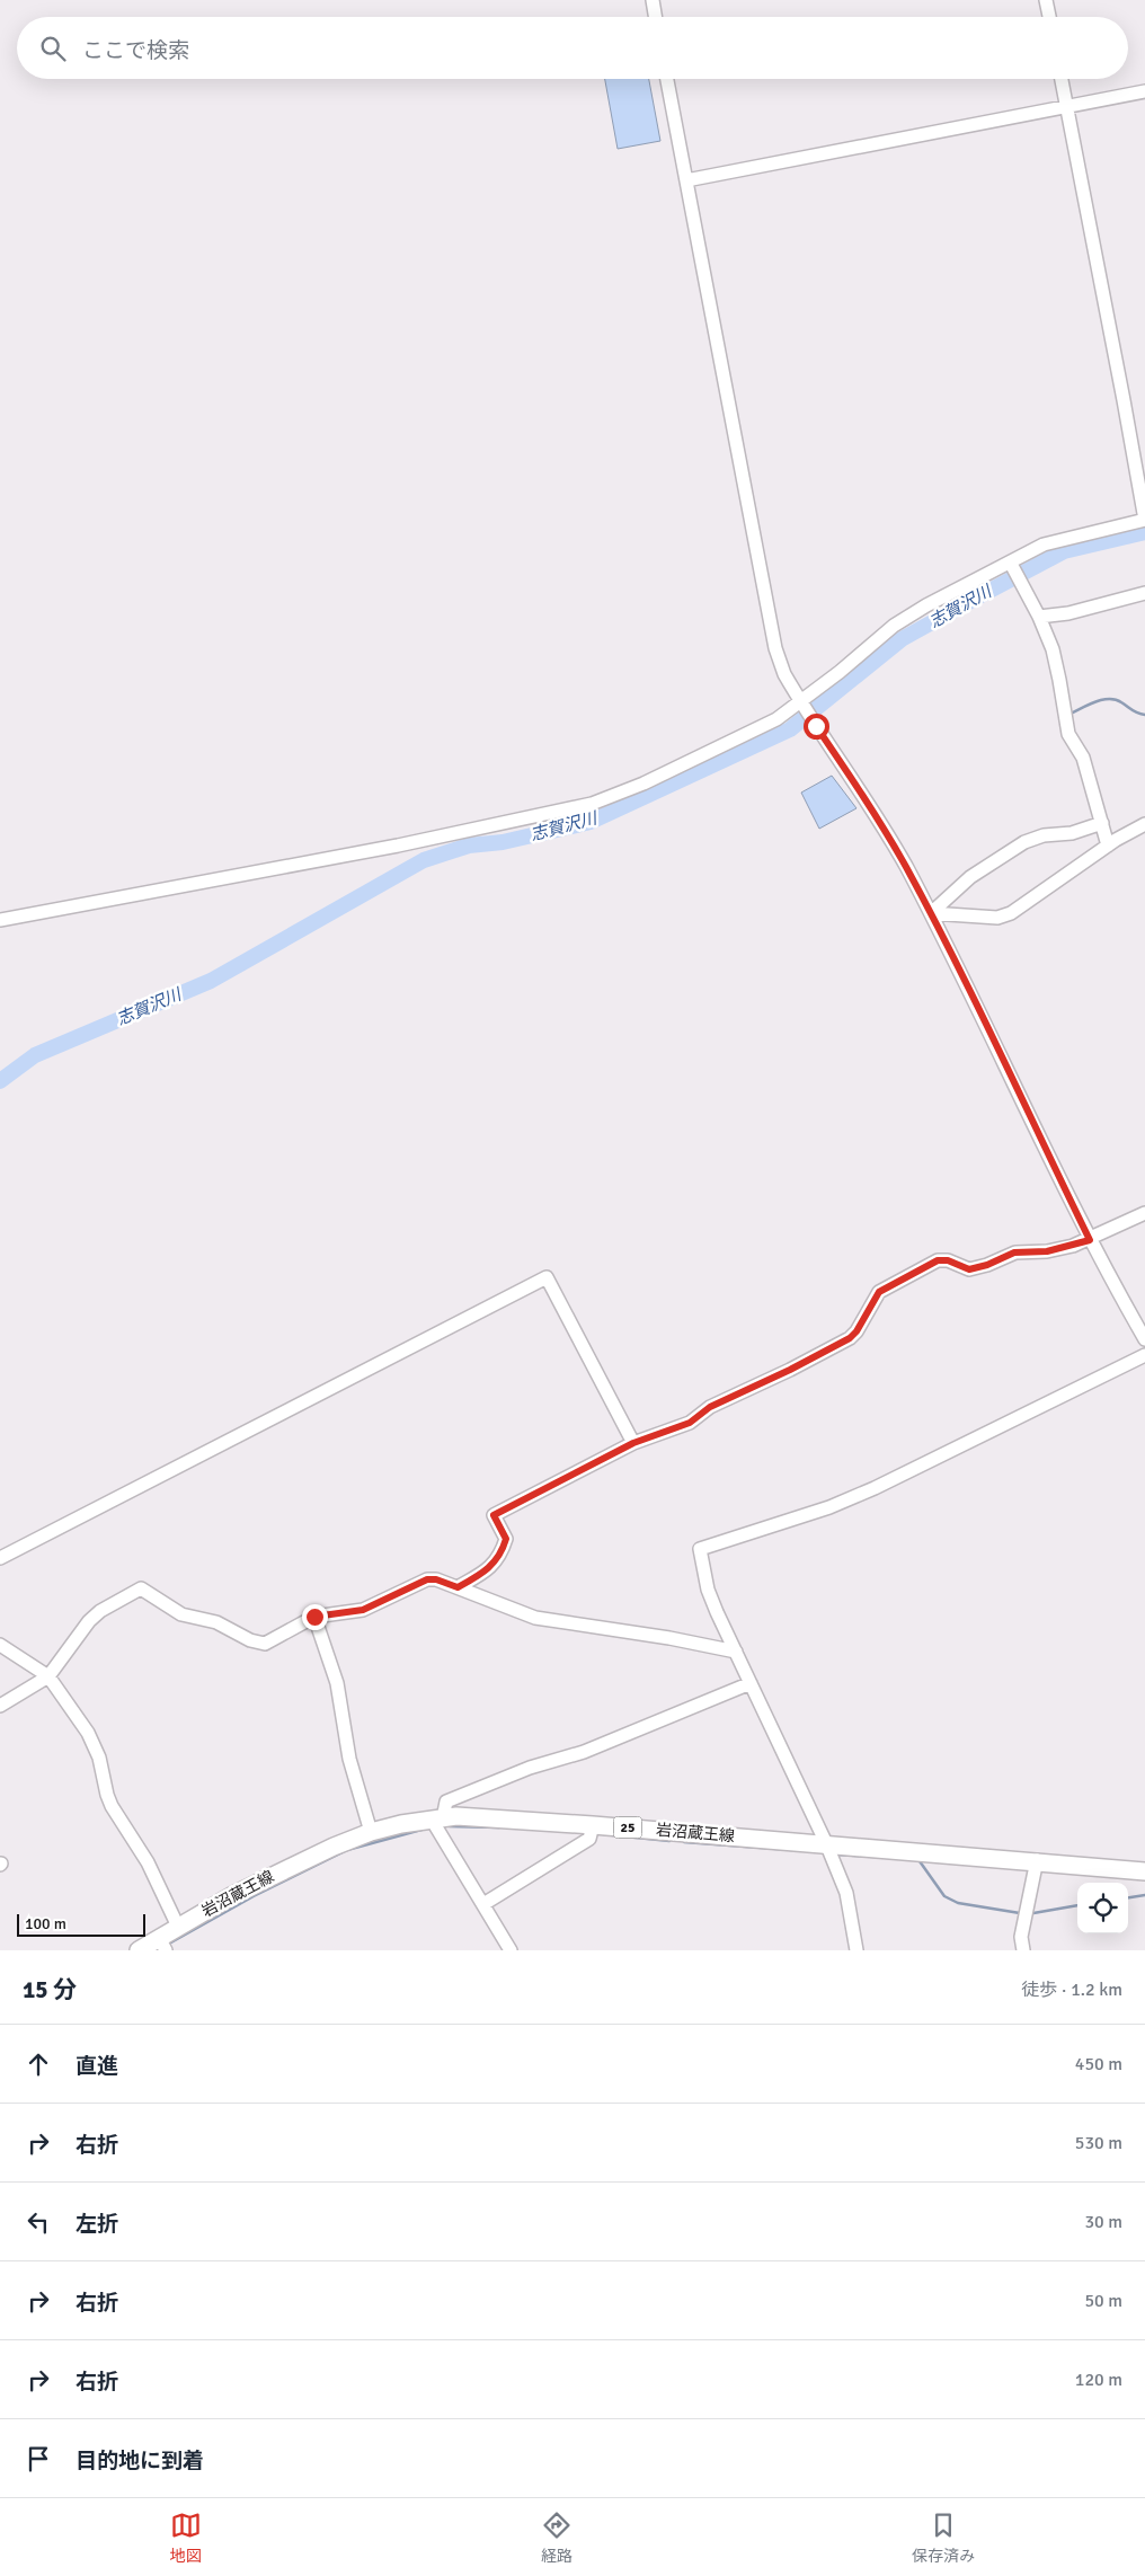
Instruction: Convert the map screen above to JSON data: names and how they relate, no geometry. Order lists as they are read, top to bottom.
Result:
{
  "streets": {
    "main road": ["25", "岩沼蔵王線"]
  },
  "water": ["志賀沢川"],
  "scale_bar": "100 m",
  "page": {
    "search": "ここで検索",
    "scale": "100 m",
    "heading": ["15 分", "徒歩 · 1.2 km"],
    "list": [
      ["直進", "450 m"],
      ["右折", "530 m"],
      ["左折", "30 m"],
      ["右折", "50 m"],
      ["右折", "120 m"],
      "目的地に到着"
    ],
    "nav": ["地図", "経路", "保存済み"]
  }
}
